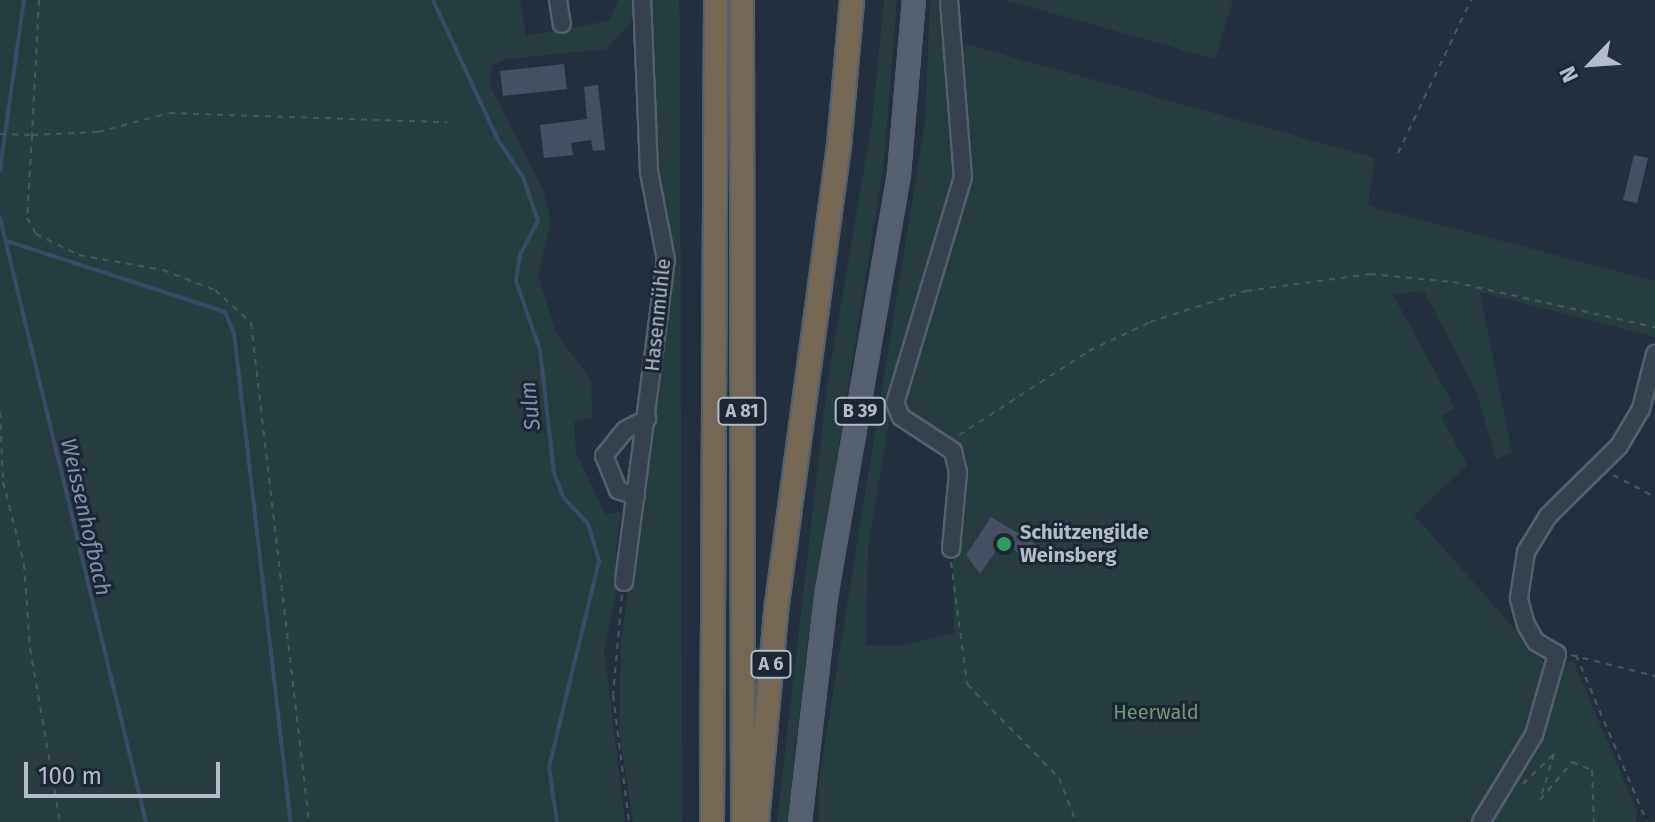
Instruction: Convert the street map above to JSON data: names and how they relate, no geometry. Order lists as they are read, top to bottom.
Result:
{
  "streets": {
    "highway": ["A 81", "A 6"],
    "main road": ["B 39"],
    "street": ["Hasenmühle"]
  },
  "water": ["Sulm", "Weissenhofbach"],
  "parks": ["Heerwald"],
  "places": ["Schützengilde Weinsberg"],
  "scale_bar": "100 m",
  "north": "bottom left"
}
